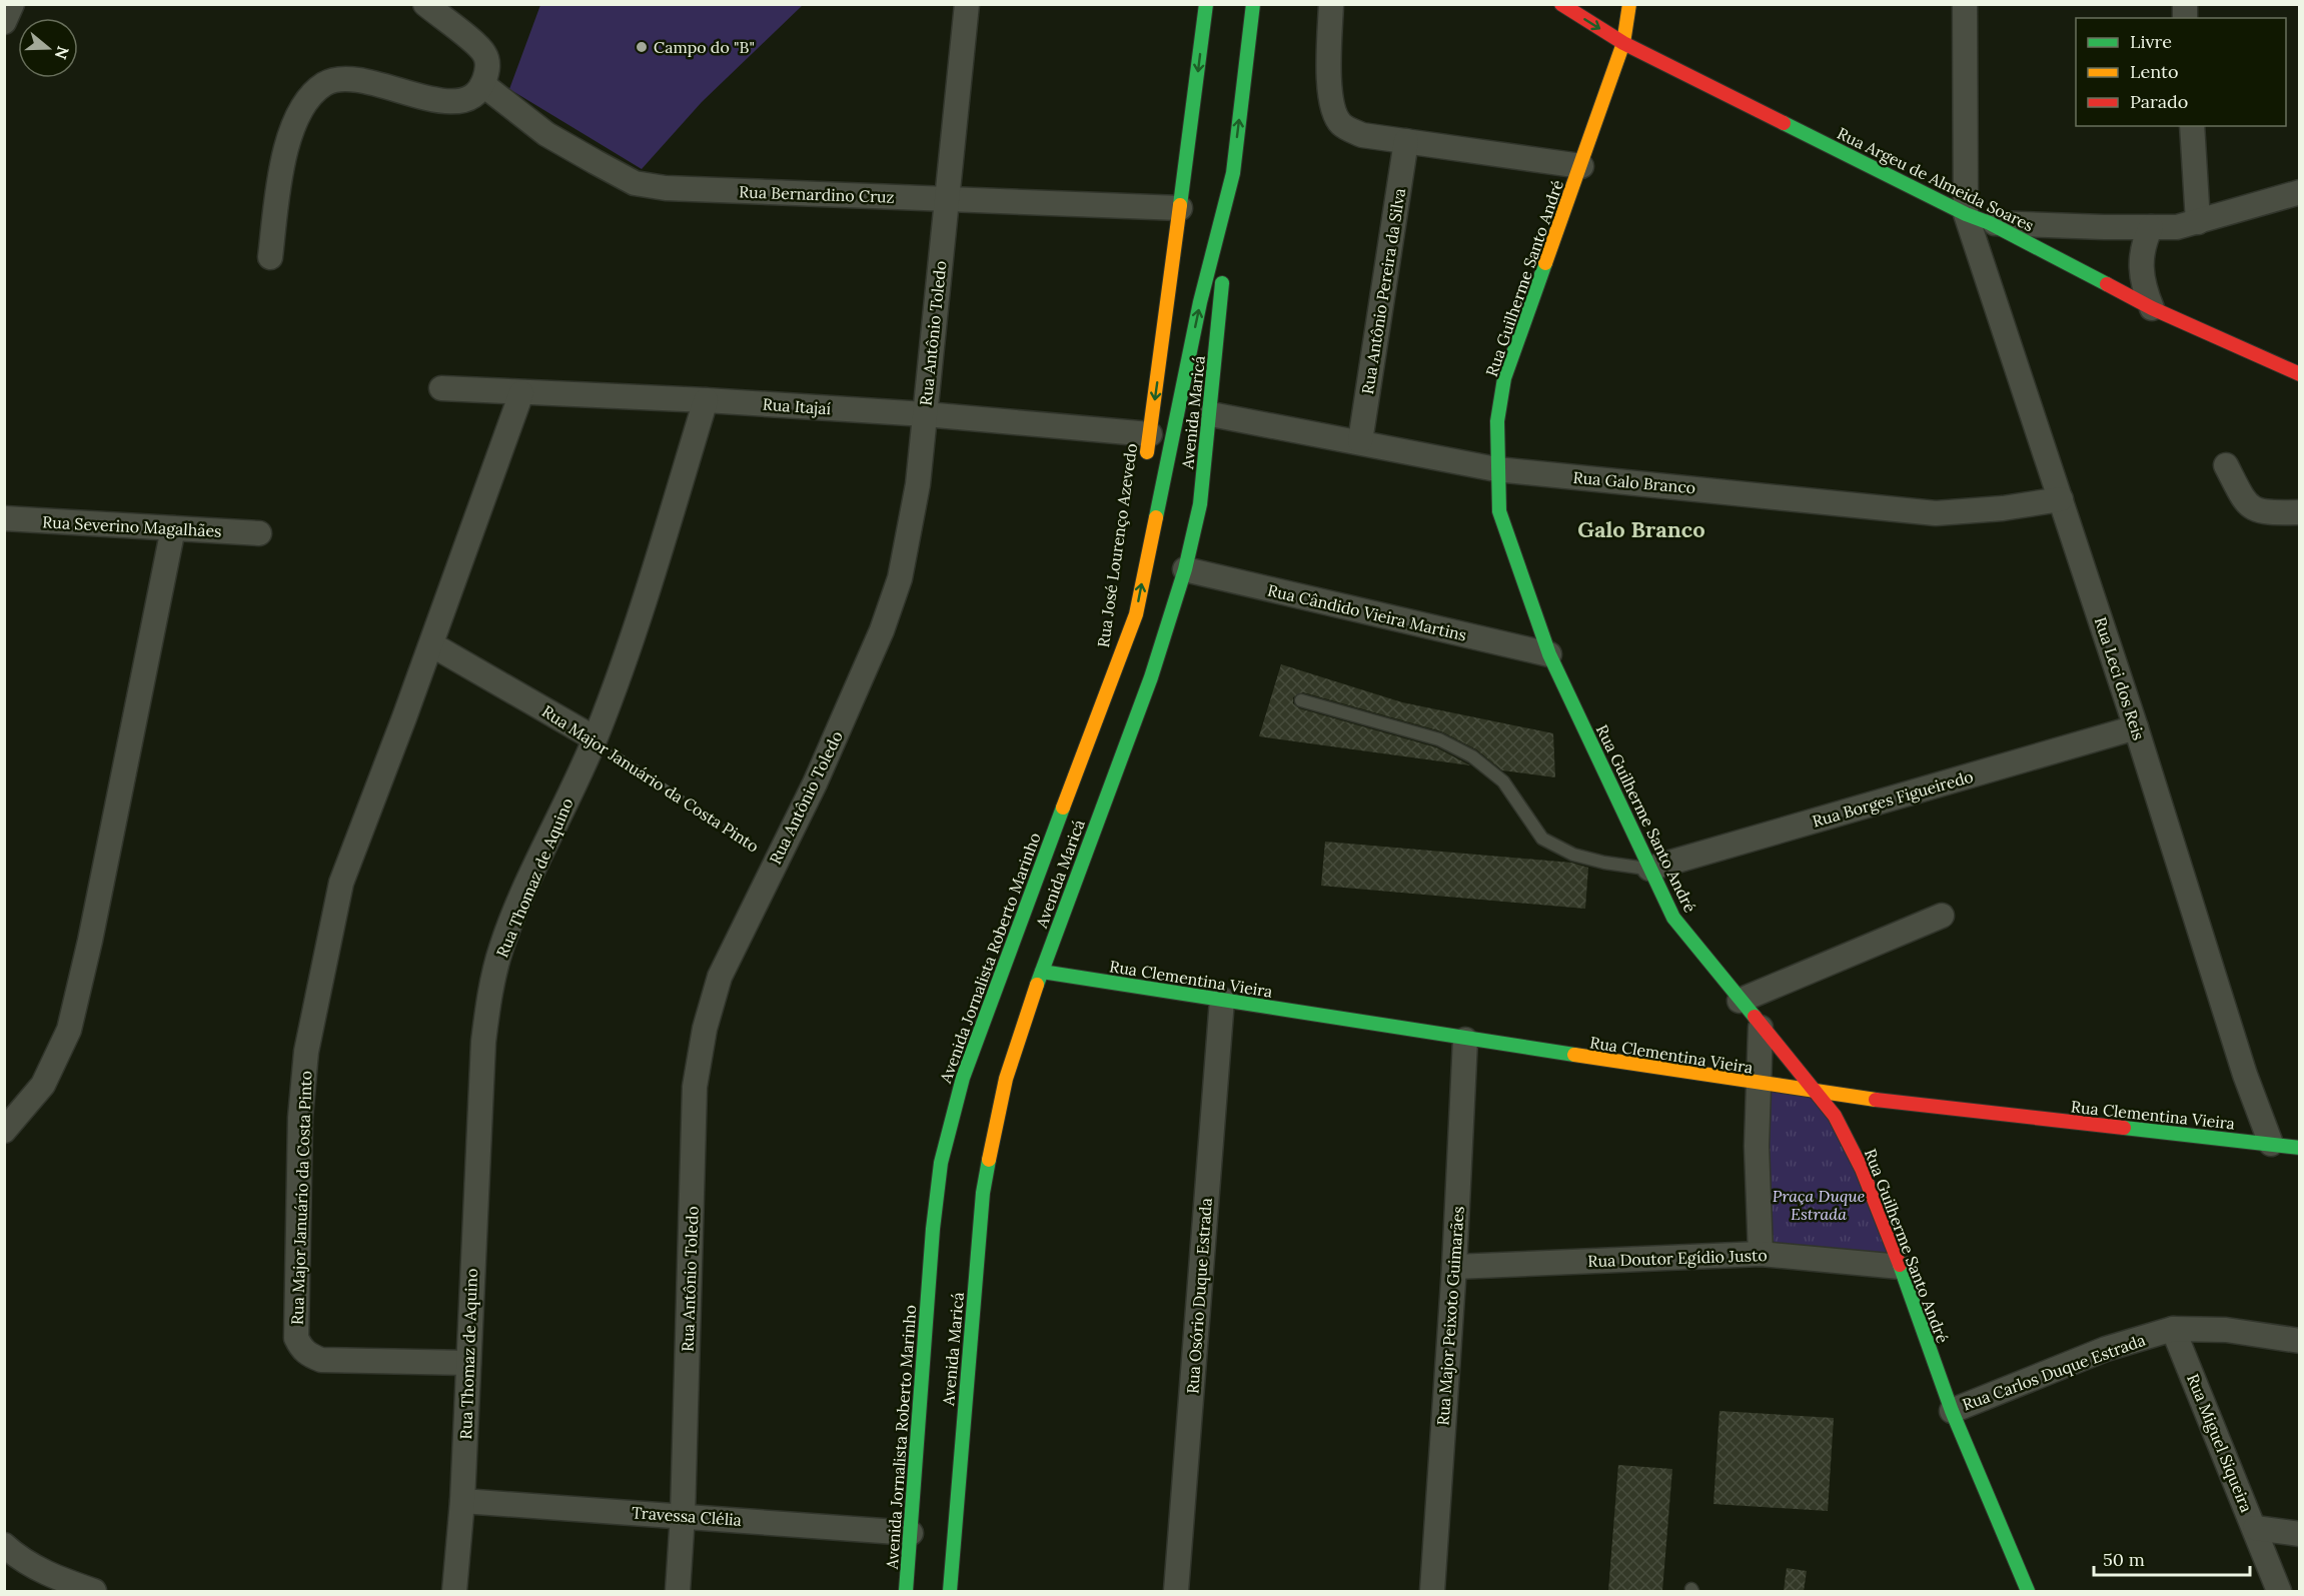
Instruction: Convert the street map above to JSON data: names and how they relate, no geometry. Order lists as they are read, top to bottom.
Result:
{
  "streets": {
    "street": [
      "Rua Argeu de Almeida Soares",
      "Rua Bernardino Cruz",
      "Rua Guilherme Santo André",
      "Rua Antônio Pereira da Silva",
      "Rua Antônio Toledo",
      "Rua Itajaí",
      "Avenida Maricá",
      "Rua Galo Branco",
      "Rua Severino Magalhães",
      "Rua José Lourenço Azevedo",
      "Rua Cândido Vieira Martins",
      "Rua Leci dos Reis",
      "Rua Major Januário da Costa Pinto",
      "Rua Borges Figueiredo",
      "Rua Thomaz de Aquino",
      "Avenida Jornalista Roberto Marinho",
      "Rua Clementina Vieira",
      "Rua Doutor Egídio Justo",
      "Rua Osório Duque Estrada",
      "Rua Major Peixoto Guimarães",
      "Rua Carlos Duque Estrada",
      "Rua Miguel Siqueira",
      "Travessa Clélia"
    ]
  },
  "crossings": [
    ["Rua Argeu de Almeida Soares", "Rua Guilherme Santo André"],
    ["Rua Argeu de Almeida Soares", "Rua Leci dos Reis"],
    ["Rua Bernardino Cruz", "Rua Antônio Toledo"],
    ["Rua Bernardino Cruz", "Rua José Lourenço Azevedo"],
    ["Rua Guilherme Santo André", "Rua Galo Branco"],
    ["Rua Guilherme Santo André", "Rua Cândido Vieira Martins"],
    ["Rua Guilherme Santo André", "Rua Borges Figueiredo"],
    ["Rua Guilherme Santo André", "Rua Clementina Vieira"],
    ["Rua Guilherme Santo André", "Rua Doutor Egídio Justo"],
    ["Rua Guilherme Santo André", "Rua Carlos Duque Estrada"],
    ["Rua Antônio Pereira da Silva", "Rua Galo Branco"],
    ["Rua Antônio Toledo", "Rua Itajaí"],
    ["Rua Antônio Toledo", "Rua Major Januário da Costa Pinto"],
    ["Rua Antônio Toledo", "Travessa Clélia"],
    ["Rua Itajaí", "Rua José Lourenço Azevedo"],
    ["Rua Itajaí", "Rua Major Januário da Costa Pinto"],
    ["Rua Itajaí", "Rua Thomaz de Aquino"],
    ["Avenida Maricá", "Rua Galo Branco"],
    ["Avenida Maricá", "Rua José Lourenço Azevedo"],
    ["Avenida Maricá", "Rua Cândido Vieira Martins"],
    ["Avenida Maricá", "Rua Clementina Vieira"],
    ["Rua Galo Branco", "Rua Leci dos Reis"],
    ["Rua José Lourenço Azevedo", "Avenida Jornalista Roberto Marinho"],
    ["Rua Leci dos Reis", "Rua Borges Figueiredo"],
    ["Rua Leci dos Reis", "Rua Clementina Vieira"],
    ["Rua Major Januário da Costa Pinto", "Rua Thomaz de Aquino"],
    ["Rua Thomaz de Aquino", "Travessa Clélia"],
    ["Avenida Jornalista Roberto Marinho", "Travessa Clélia"],
    ["Rua Clementina Vieira", "Rua Osório Duque Estrada"],
    ["Rua Clementina Vieira", "Rua Major Peixoto Guimarães"],
    ["Rua Doutor Egídio Justo", "Rua Major Peixoto Guimarães"],
    ["Rua Carlos Duque Estrada", "Rua Miguel Siqueira"]
  ],
  "districts": ["Galo Branco"],
  "parks": ["Praça Duque Estrada"],
  "places": ["Campo do \"B\""],
  "legend": ["Livre", "Lento", "Parado"],
  "scale_bar": "50 m",
  "north": "right"
}
